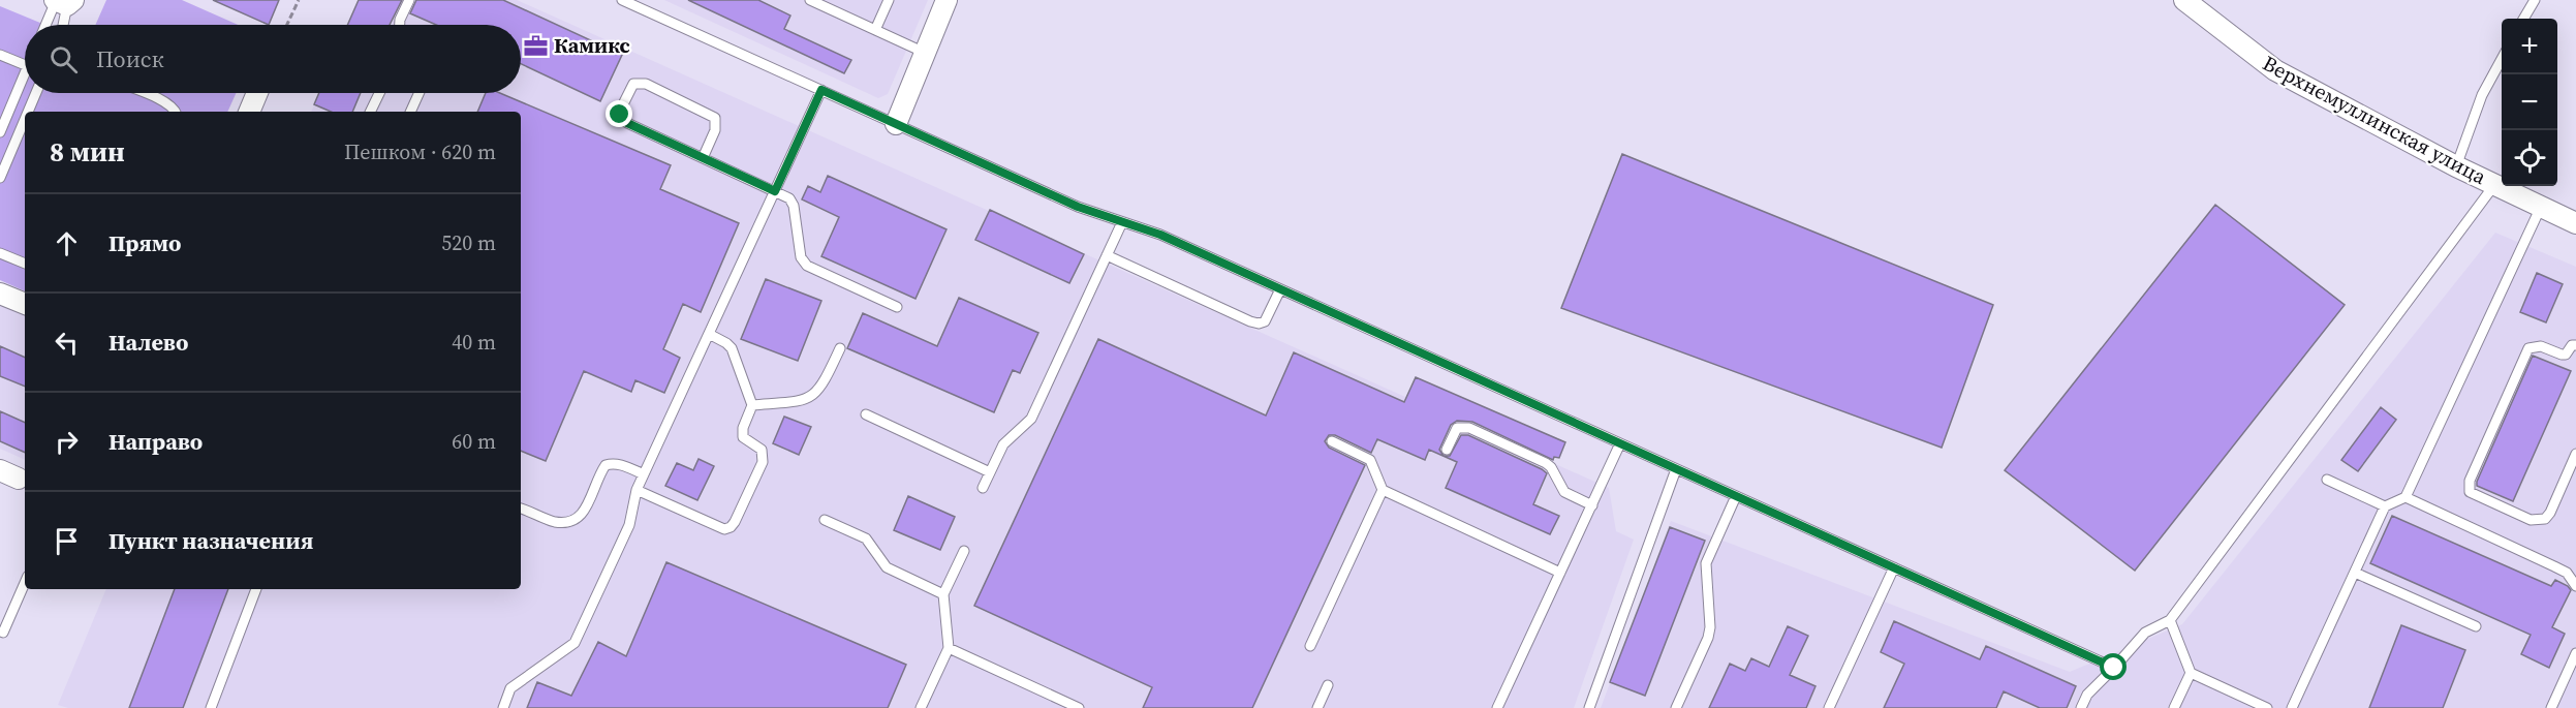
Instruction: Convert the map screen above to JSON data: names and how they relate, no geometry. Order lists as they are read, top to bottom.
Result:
{
  "streets": {
    "street": ["Верхнемуллинская улица"]
  },
  "places": {
    "office": ["Камикс"]
  },
  "page": {
    "map_buttons": ["+", "−"],
    "search": "Поиск",
    "heading": ["8 мин", "Пешком · 620 m"],
    "list": [
      ["Прямо", "520 m"],
      ["Налево", "40 m"],
      ["Направо", "60 m"],
      "Пункт назначения"
    ]
  }
}
